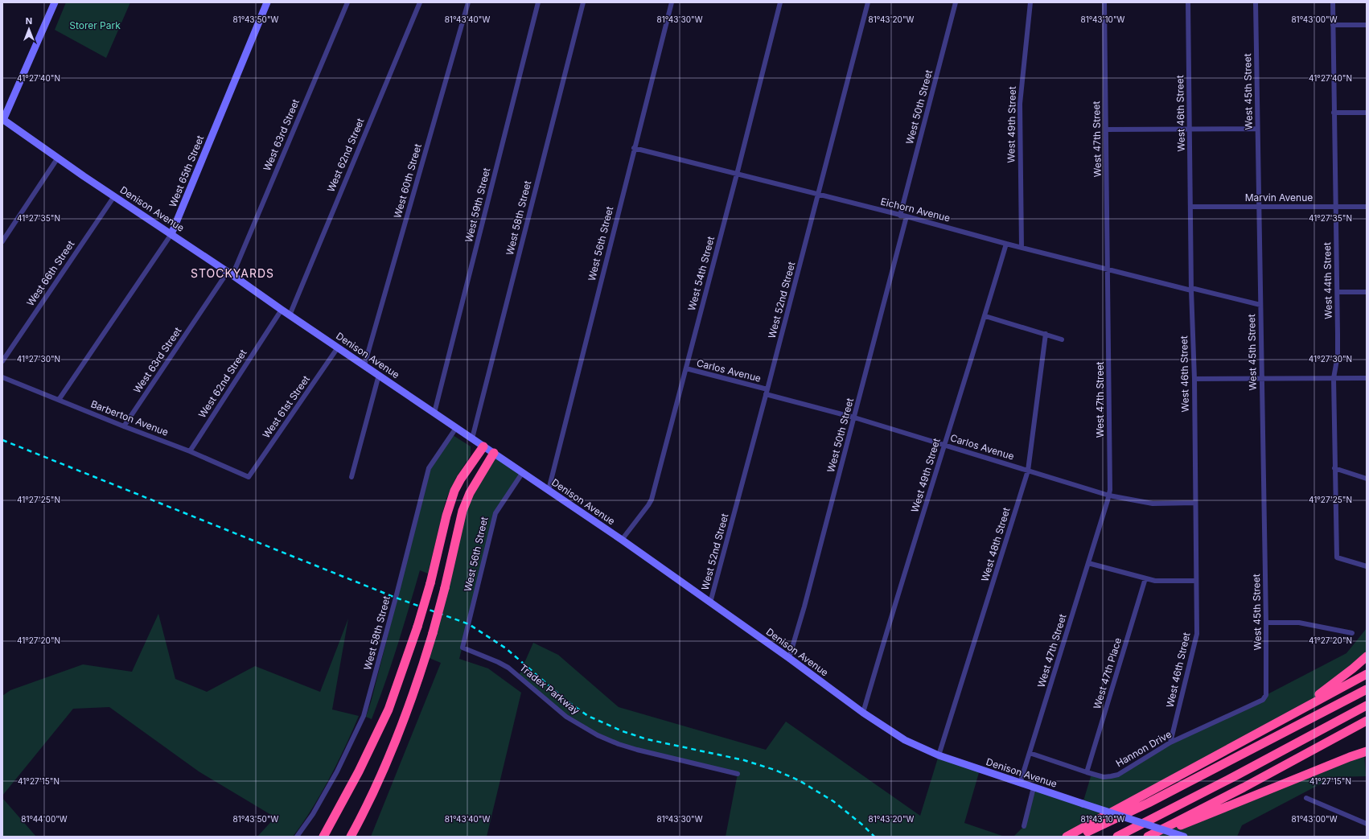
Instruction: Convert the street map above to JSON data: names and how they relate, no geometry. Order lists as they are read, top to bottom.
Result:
{
  "streets": {
    "main road": ["West 65th Street", "Denison Avenue"],
    "street": [
      "West 45th Street",
      "West 50th Street",
      "West 46th Street",
      "West 49th Street",
      "West 63rd Street",
      "West 47th Street",
      "West 62nd Street",
      "West 60th Street",
      "Marvin Avenue",
      "West 59th Street",
      "Eichorn Avenue",
      "West 58th Street",
      "West 56th Street",
      "West 66th Street",
      "West 54th Street",
      "West 44th Street",
      "West 52nd Street",
      "Carlos Avenue",
      "West 61st Street",
      "Barberton Avenue",
      "West 48th Street",
      "West 47th Place",
      "Tradex Parkway",
      "Hannon Drive"
    ]
  },
  "crossings": [
    ["West 45th Street", "Marvin Avenue"],
    ["West 45th Street", "Eichorn Avenue"],
    ["West 45th Street", "Hannon Drive"],
    ["West 50th Street", "Denison Avenue"],
    ["West 50th Street", "Eichorn Avenue"],
    ["West 50th Street", "Carlos Avenue"],
    ["West 46th Street", "Marvin Avenue"],
    ["West 46th Street", "Eichorn Avenue"],
    ["West 46th Street", "Carlos Avenue"],
    ["West 46th Street", "Hannon Drive"],
    ["West 49th Street", "Denison Avenue"],
    ["West 49th Street", "Eichorn Avenue"],
    ["West 49th Street", "Carlos Avenue"],
    ["West 63rd Street", "Denison Avenue"],
    ["West 63rd Street", "Barberton Avenue"],
    ["West 47th Street", "Denison Avenue"],
    ["West 47th Street", "Eichorn Avenue"],
    ["West 47th Street", "Carlos Avenue"],
    ["West 47th Street", "Hannon Drive"],
    ["West 62nd Street", "Denison Avenue"],
    ["West 62nd Street", "Barberton Avenue"],
    ["West 65th Street", "Denison Avenue"],
    ["West 65th Street", "Barberton Avenue"],
    ["West 60th Street", "Denison Avenue"],
    ["Marvin Avenue", "West 44th Street"],
    ["West 59th Street", "Denison Avenue"],
    ["Denison Avenue", "West 58th Street"],
    ["Denison Avenue", "West 56th Street"],
    ["Denison Avenue", "West 66th Street"],
    ["Denison Avenue", "West 54th Street"],
    ["Denison Avenue", "West 52nd Street"],
    ["Denison Avenue", "West 61st Street"],
    ["Denison Avenue", "West 48th Street"],
    ["Eichorn Avenue", "West 56th Street"],
    ["Eichorn Avenue", "West 54th Street"],
    ["Eichorn Avenue", "West 52nd Street"],
    ["West 56th Street", "Tradex Parkway"],
    ["West 54th Street", "Carlos Avenue"],
    ["West 52nd Street", "Carlos Avenue"],
    ["Carlos Avenue", "West 48th Street"],
    ["West 61st Street", "Barberton Avenue"],
    ["West 47th Place", "Hannon Drive"]
  ],
  "districts": ["STOCKYARDS"],
  "parks": ["Storer Park"],
  "north": "top",
  "coordinates": [
    "81°43'50\"W",
    "81°43'40\"W",
    "81°43'30\"W",
    "81°43'20\"W",
    "81°43'10\"W",
    "81°43'00\"W",
    "41°27'40\"N",
    "41°27'35\"N",
    "41°27'30\"N",
    "41°27'25\"N",
    "41°27'20\"N",
    "41°27'15\"N",
    "81°44'00\"W"
  ]
}
